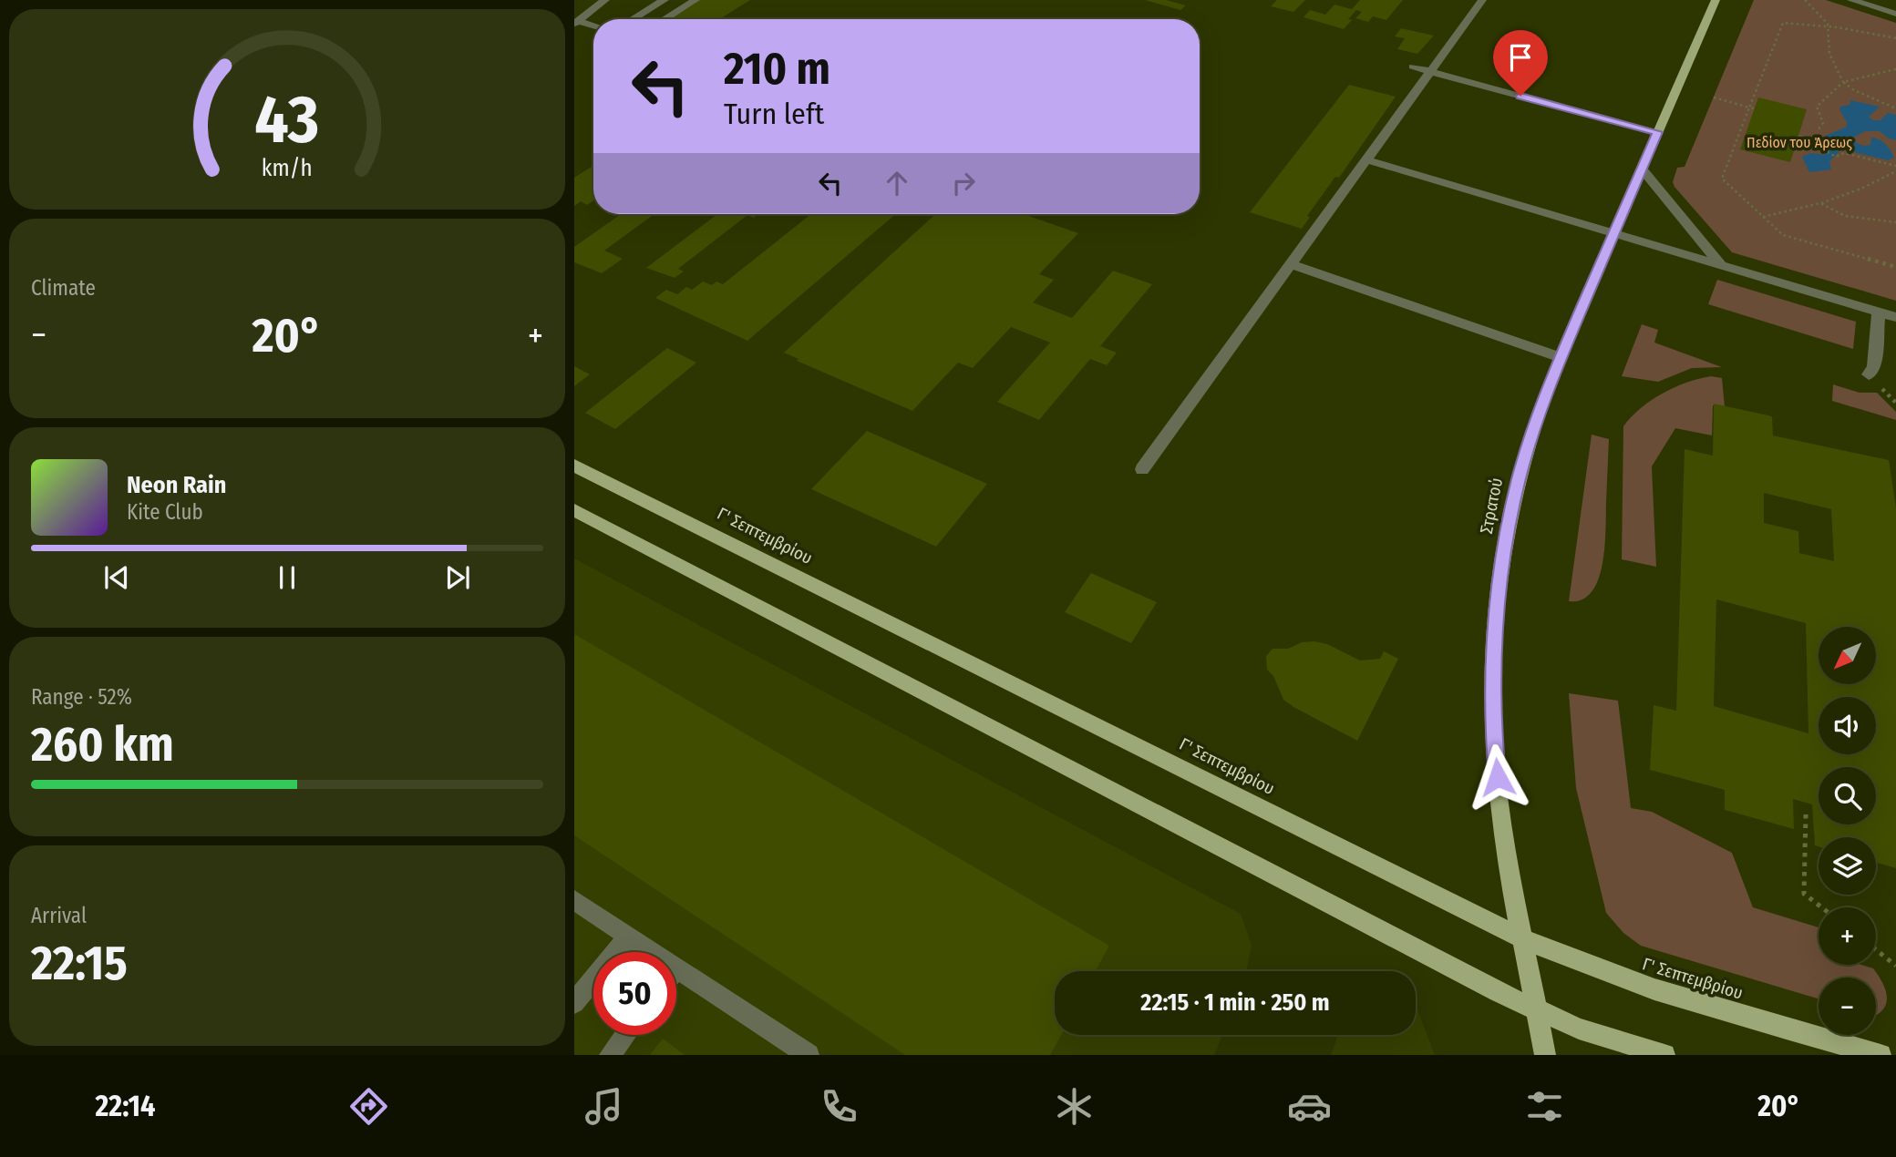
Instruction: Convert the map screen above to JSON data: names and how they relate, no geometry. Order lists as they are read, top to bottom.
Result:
{
  "streets": {
    "main road": ["Στρατού", "Γ' Σεπτεμβρίου"]
  },
  "crossings": [
    ["Στρατού", "Γ' Σεπτεμβρίου"]
  ],
  "parks": ["Πεδίον του Άρεως"],
  "north": "bottom left",
  "page": {
    "turn": ["210 m", "Turn left"],
    "tile": [
      "Climate",
      ["Range · 52%", "260 km"],
      ["Arrival", "22:15"]
    ],
    "heat": ["−", "20°", "+"],
    "song": ["Neon Rain", "Kite Club"],
    "map_buttons": ["+", "−"],
    "limit": "50",
    "trip": "22:15 · 1 min · 250 m",
    "tabs": ["22:14", "20°"],
    "gauge": ["43", "km/h"]
  }
}
